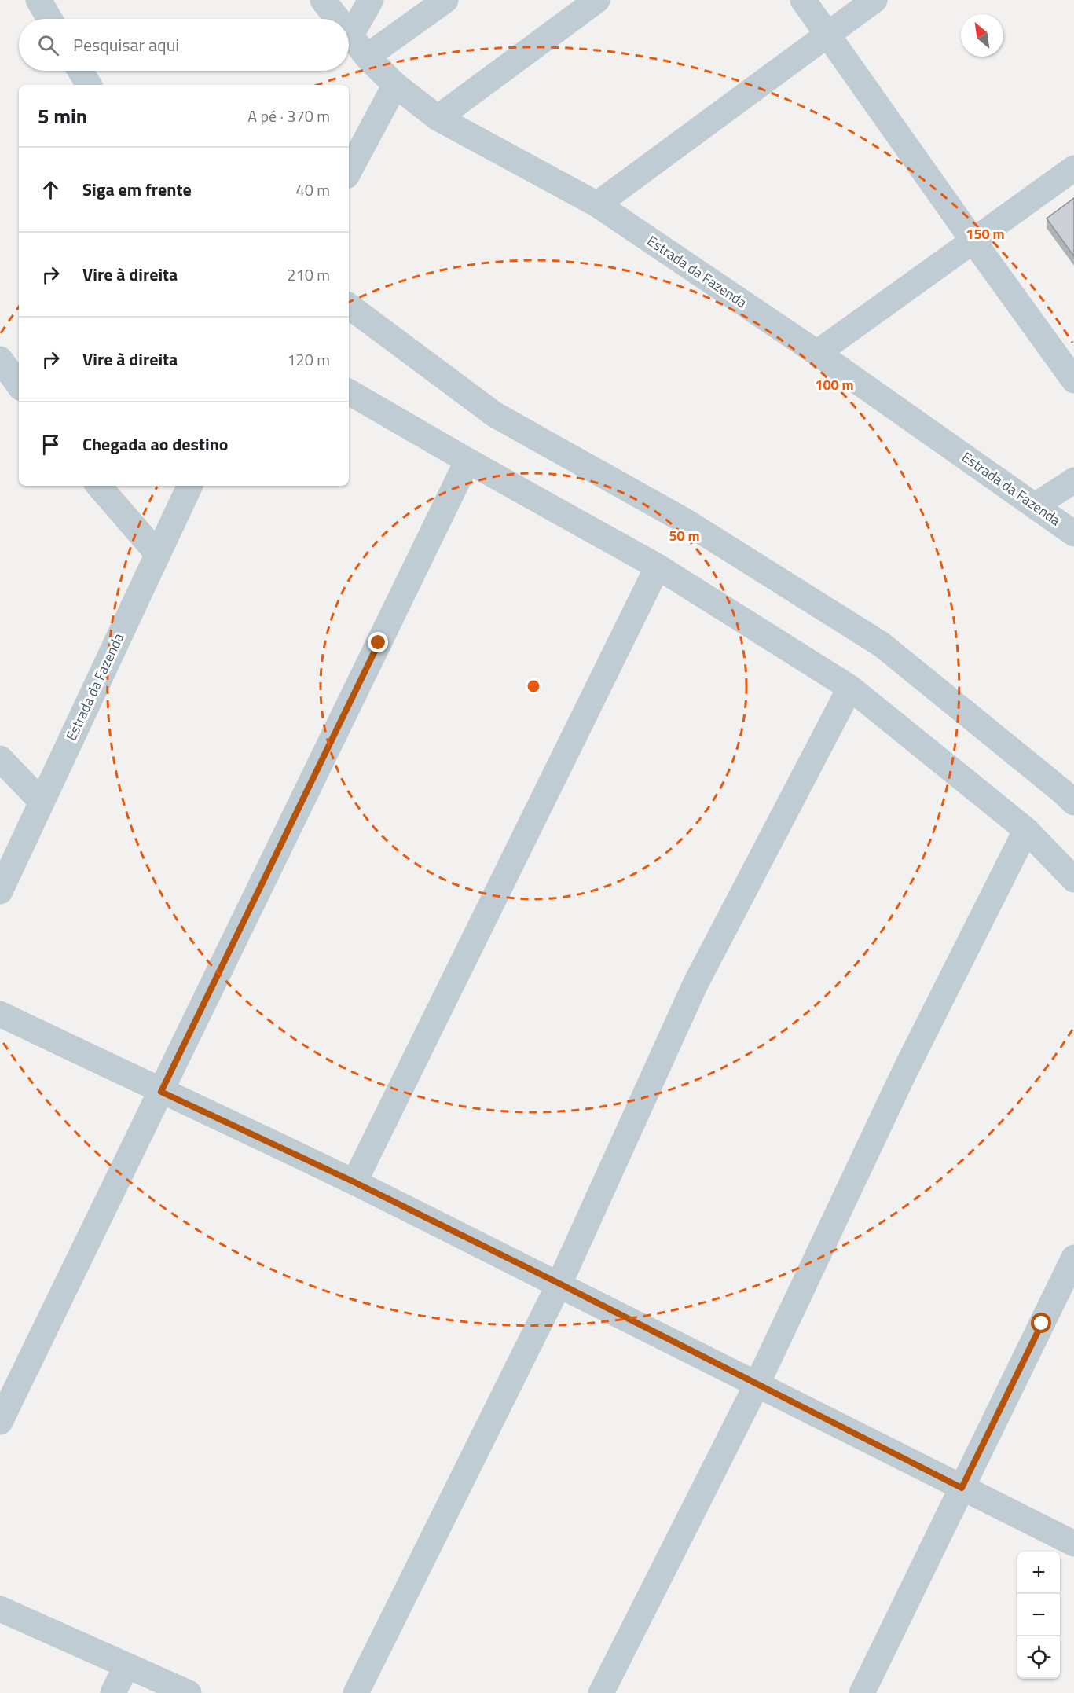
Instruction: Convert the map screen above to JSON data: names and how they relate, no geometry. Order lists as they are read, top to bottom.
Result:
{
  "streets": {
    "street": ["Estrada da Fazenda"]
  },
  "north": "top left",
  "page": {
    "search": "Pesquisar aqui",
    "heading": ["5 min", "A pé · 370 m"],
    "list": [
      ["Siga em frente", "40 m"],
      ["Vire à direita", "210 m"],
      ["Vire à direita", "120 m"],
      "Chegada ao destino"
    ],
    "map_buttons": ["+", "−"]
  },
  "rings": ["150 m", "100 m", "50 m"]
}
